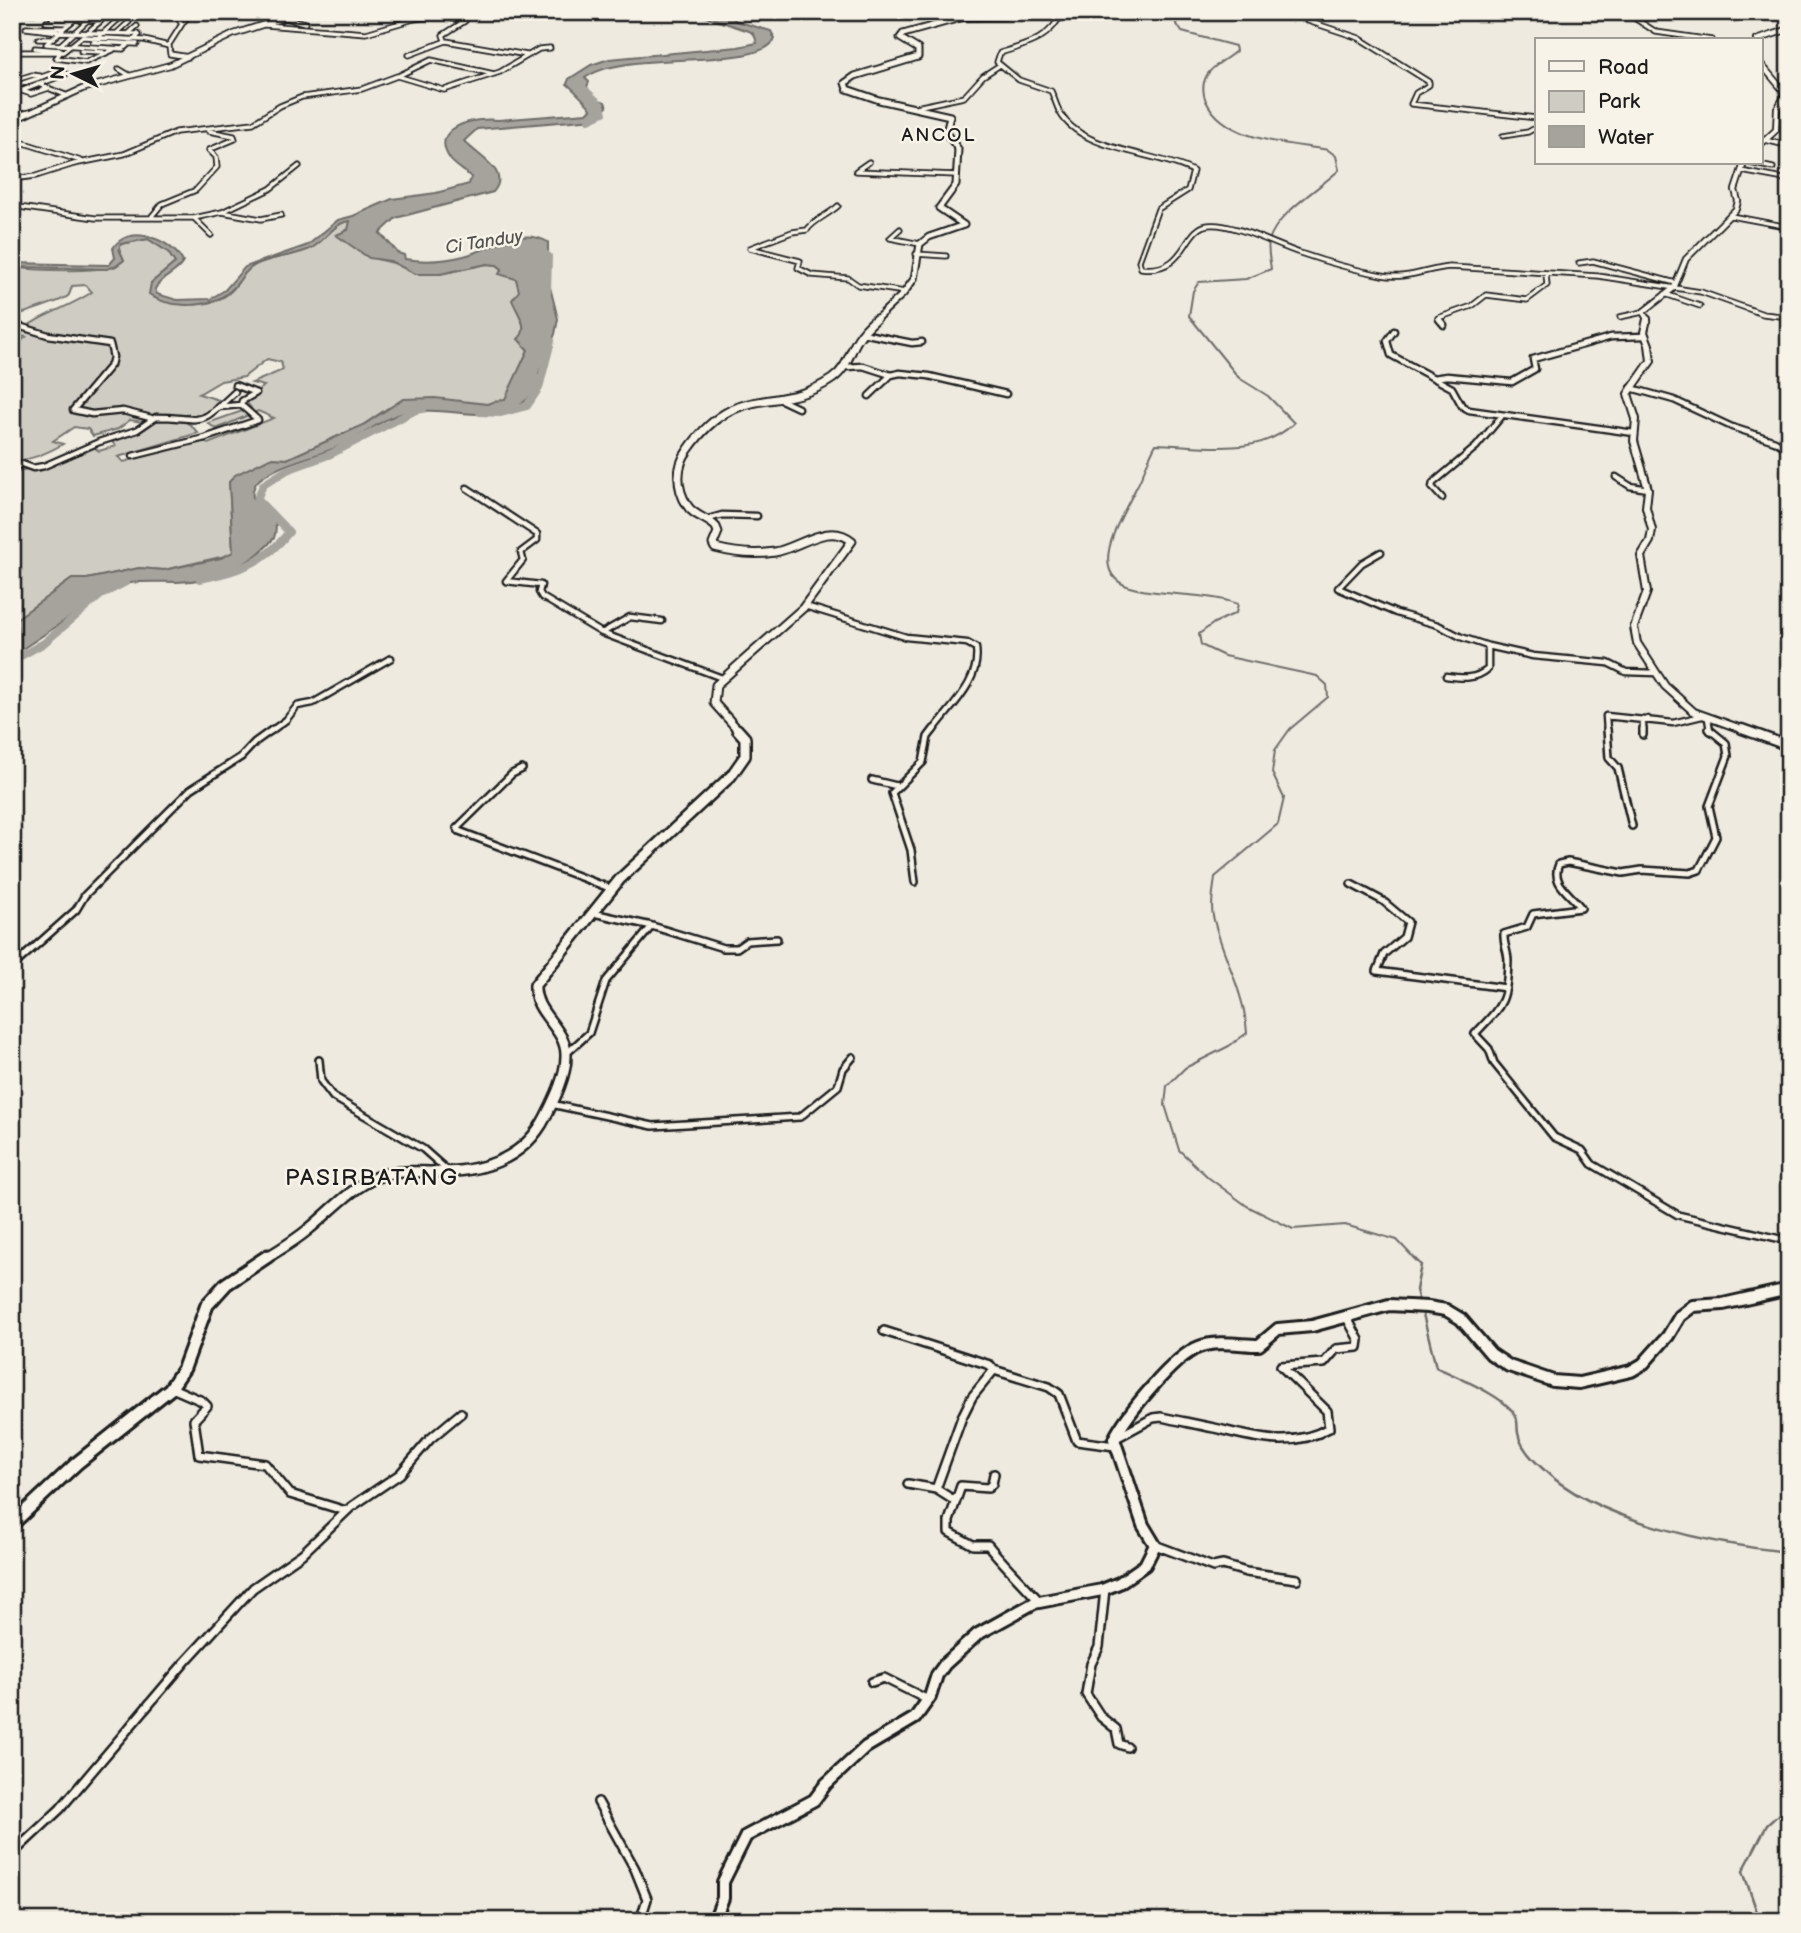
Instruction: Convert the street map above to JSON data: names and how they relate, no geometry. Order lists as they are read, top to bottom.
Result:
{
  "districts": ["ANCOL", "PASIRBATANG"],
  "water": ["Ci Tanduy"],
  "legend": ["Road", "Park", "Water"],
  "north": "left"
}
